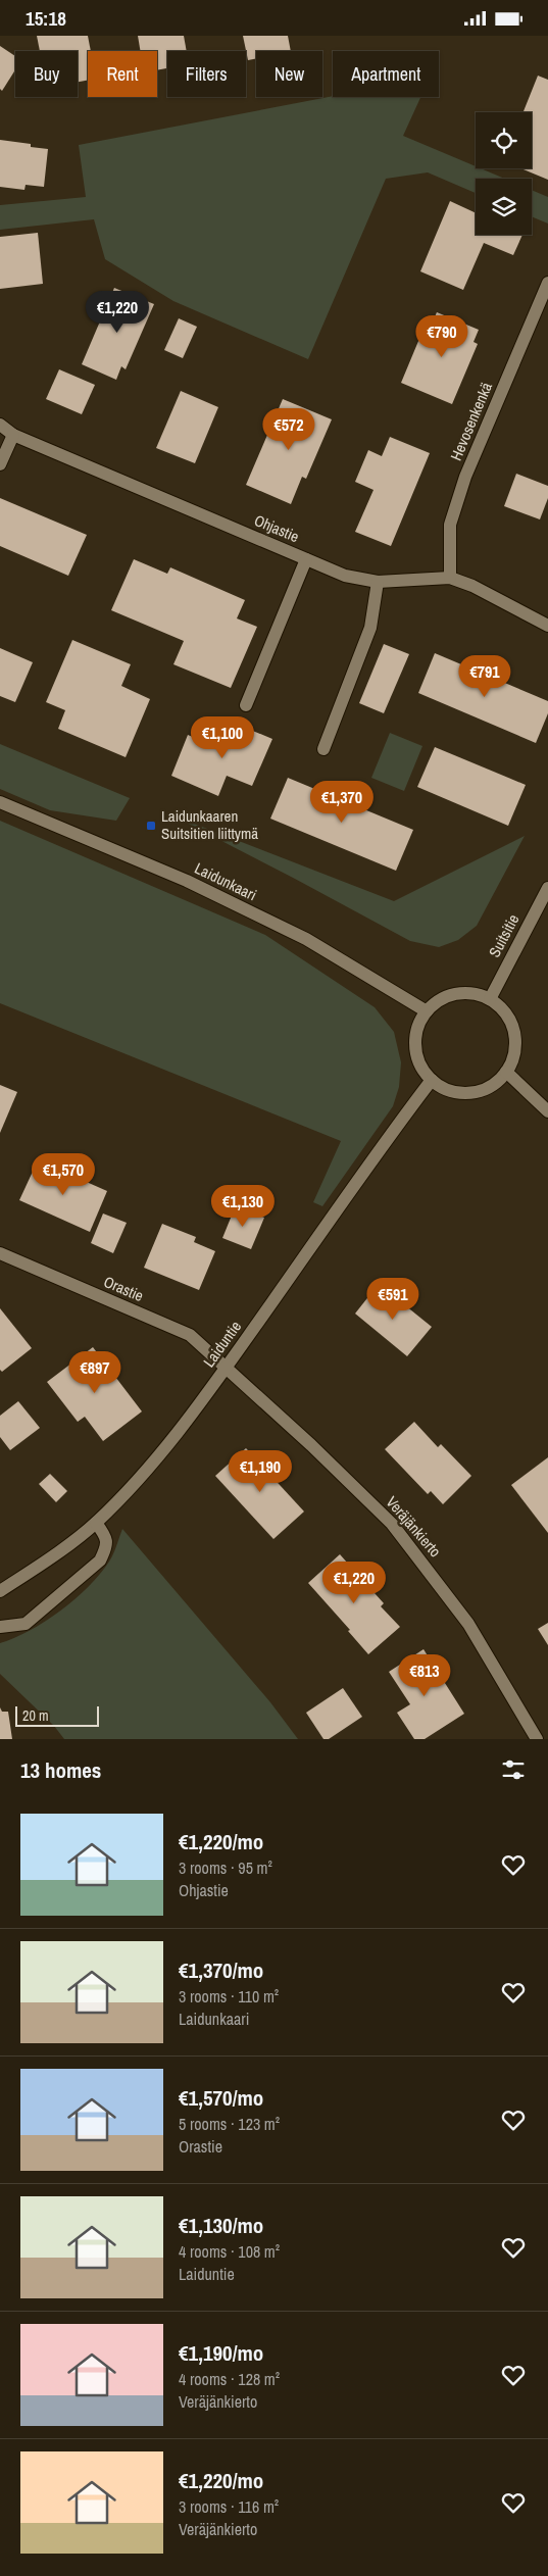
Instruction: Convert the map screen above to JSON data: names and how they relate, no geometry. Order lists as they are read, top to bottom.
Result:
{
  "streets": {
    "street": [
      "Hevosenkenkä",
      "Ohjastie",
      "Laidunkaari",
      "Suitsitie",
      "Orastie",
      "Laiduntie",
      "Veräjänkierto"
    ]
  },
  "crossings": [
    ["Hevosenkenkä", "Ohjastie"],
    ["Laidunkaari", "Suitsitie"],
    ["Laidunkaari", "Laiduntie"],
    ["Suitsitie", "Laiduntie"],
    ["Orastie", "Laiduntie"],
    ["Orastie", "Veräjänkierto"],
    ["Laiduntie", "Veräjänkierto"]
  ],
  "places": {
    "transit": ["Laidunkaaren Suitsitien liittymä"]
  },
  "scale_bar": "20 m",
  "page": {
    "status": "15:18",
    "chip": [
      "Buy",
      "Rent",
      "Filters",
      "New",
      "Apartment"
    ],
    "price": [
      "€1,220",
      "€790",
      "€572",
      "€791",
      "€1,100",
      "€1,370",
      "€1,570",
      "€1,130",
      "€591",
      "€897",
      "€1,190",
      "€1,220",
      "€813"
    ],
    "scale": "20 m",
    "heading": "13 homes",
    "list": [
      {
        "name": "€1,220/mo",
        "note": "3 rooms · 95 m² · Ohjastie"
      },
      {
        "name": "€1,370/mo",
        "note": "3 rooms · 110 m² · Laidunkaari"
      },
      {
        "name": "€1,570/mo",
        "note": "5 rooms · 123 m² · Orastie"
      },
      {
        "name": "€1,130/mo",
        "note": "4 rooms · 108 m² · Laiduntie"
      },
      {
        "name": "€1,190/mo",
        "note": "4 rooms · 128 m² · Veräjänkierto"
      },
      {
        "name": "€1,220/mo",
        "note": "3 rooms · 116 m² · Veräjänkierto"
      }
    ]
  }
}
